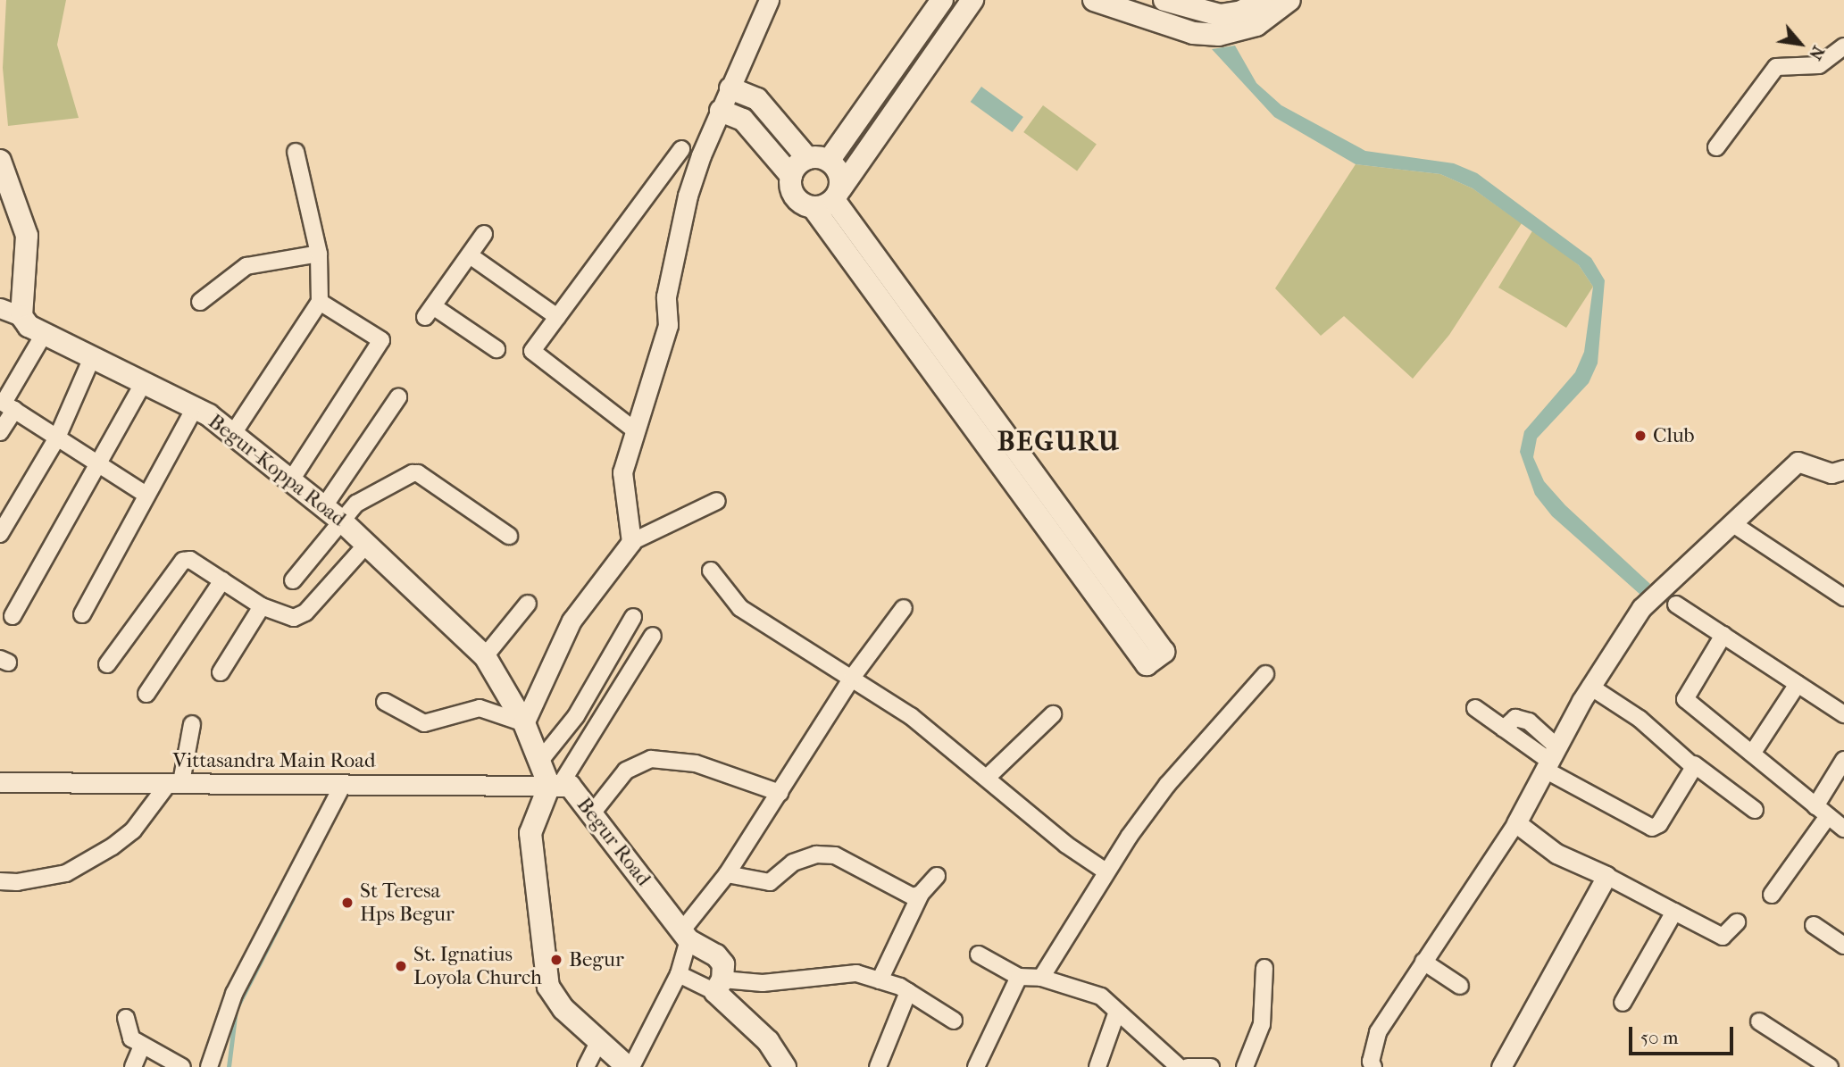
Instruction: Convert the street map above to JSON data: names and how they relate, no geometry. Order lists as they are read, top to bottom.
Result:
{
  "streets": {
    "main road": ["Begur-Koppa Road", "Begur Road"],
    "street": ["Vittasandra Main Road"]
  },
  "crossings": [
    ["Begur-Koppa Road", "Vittasandra Main Road"],
    ["Begur-Koppa Road", "Begur Road"],
    ["Vittasandra Main Road", "Begur Road"]
  ],
  "districts": ["BEGURU"],
  "places": [
    "Club",
    "St Teresa Hps Begur",
    "Begur",
    "St. Ignatius Loyola Church"
  ],
  "scale_bar": "50 m",
  "north": "bottom right"
}
